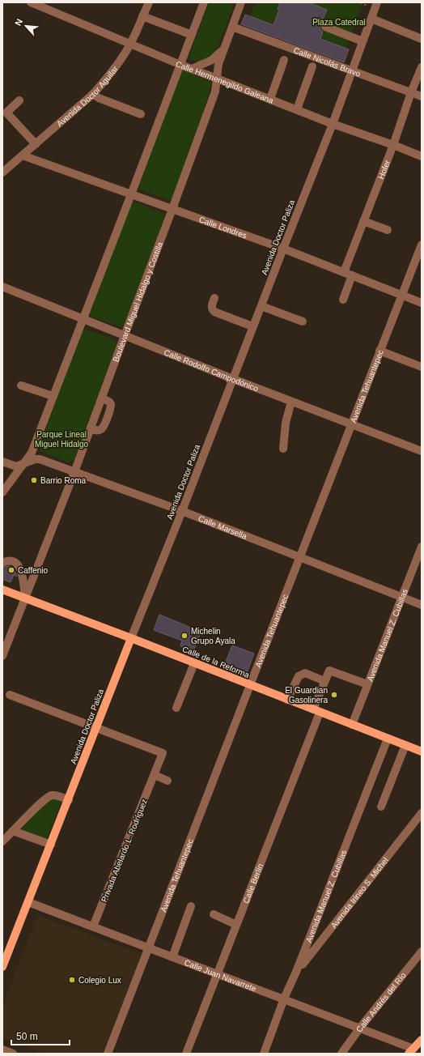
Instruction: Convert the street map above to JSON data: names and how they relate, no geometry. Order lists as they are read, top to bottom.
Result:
{
  "streets": {
    "main road": ["Avenida Doctor Paliza", "Calle de la Reforma"],
    "street": [
      "Calle Nicolás Bravo",
      "Calle Hermenegildo Galeana",
      "Avenida Doctor Aguilar",
      "Hofer",
      "Calle Londres",
      "Boulevard Miguel Hidalgo y Costilla",
      "Calle Rodolfo Campodónico",
      "Avenida Tehuantepec",
      "Calle Marsella",
      "Avenida Manuel Z. Cubillas",
      "Privada Abelardo L. Rodríguez",
      "Calle Berlín",
      "Avenida Irineo S. Michel",
      "Calle Juan Navarrete",
      "Calle Andrés del Río"
    ]
  },
  "crossings": [
    ["Calle Nicolás Bravo", "Hofer"],
    ["Calle Nicolás Bravo", "Avenida Doctor Paliza"],
    ["Calle Nicolás Bravo", "Boulevard Miguel Hidalgo y Costilla"],
    ["Calle Hermenegildo Galeana", "Avenida Doctor Aguilar"],
    ["Calle Hermenegildo Galeana", "Hofer"],
    ["Calle Hermenegildo Galeana", "Avenida Doctor Paliza"],
    ["Calle Hermenegildo Galeana", "Boulevard Miguel Hidalgo y Costilla"],
    ["Avenida Doctor Aguilar", "Calle Londres"],
    ["Hofer", "Calle Londres"],
    ["Calle Londres", "Avenida Doctor Paliza"],
    ["Calle Londres", "Boulevard Miguel Hidalgo y Costilla"],
    ["Calle Londres", "Avenida Tehuantepec"],
    ["Avenida Doctor Paliza", "Calle Rodolfo Campodónico"],
    ["Avenida Doctor Paliza", "Calle Marsella"],
    ["Avenida Doctor Paliza", "Calle de la Reforma"],
    ["Avenida Doctor Paliza", "Privada Abelardo L. Rodríguez"],
    ["Avenida Doctor Paliza", "Calle Juan Navarrete"],
    ["Boulevard Miguel Hidalgo y Costilla", "Calle Rodolfo Campodónico"],
    ["Boulevard Miguel Hidalgo y Costilla", "Calle Marsella"],
    ["Boulevard Miguel Hidalgo y Costilla", "Calle de la Reforma"],
    ["Calle Rodolfo Campodónico", "Avenida Tehuantepec"],
    ["Avenida Tehuantepec", "Calle Marsella"],
    ["Avenida Tehuantepec", "Calle de la Reforma"],
    ["Avenida Tehuantepec", "Calle Juan Navarrete"],
    ["Calle Marsella", "Avenida Manuel Z. Cubillas"],
    ["Avenida Manuel Z. Cubillas", "Calle de la Reforma"],
    ["Avenida Manuel Z. Cubillas", "Avenida Irineo S. Michel"],
    ["Avenida Manuel Z. Cubillas", "Calle Juan Navarrete"],
    ["Calle de la Reforma", "Calle Berlín"],
    ["Privada Abelardo L. Rodríguez", "Calle Juan Navarrete"],
    ["Calle Berlín", "Calle Juan Navarrete"],
    ["Calle Juan Navarrete", "Calle Andrés del Río"]
  ],
  "parks": ["Plaza Catedral", "Parque Lineal Miguel Hidalgo"],
  "places": [
    "Barrio Roma",
    "Caffenio",
    "Michelin Grupo Ayala",
    "El Guardian Gasolinera",
    "Colegio Lux"
  ],
  "scale_bar": "50 m",
  "north": "top left"
}
